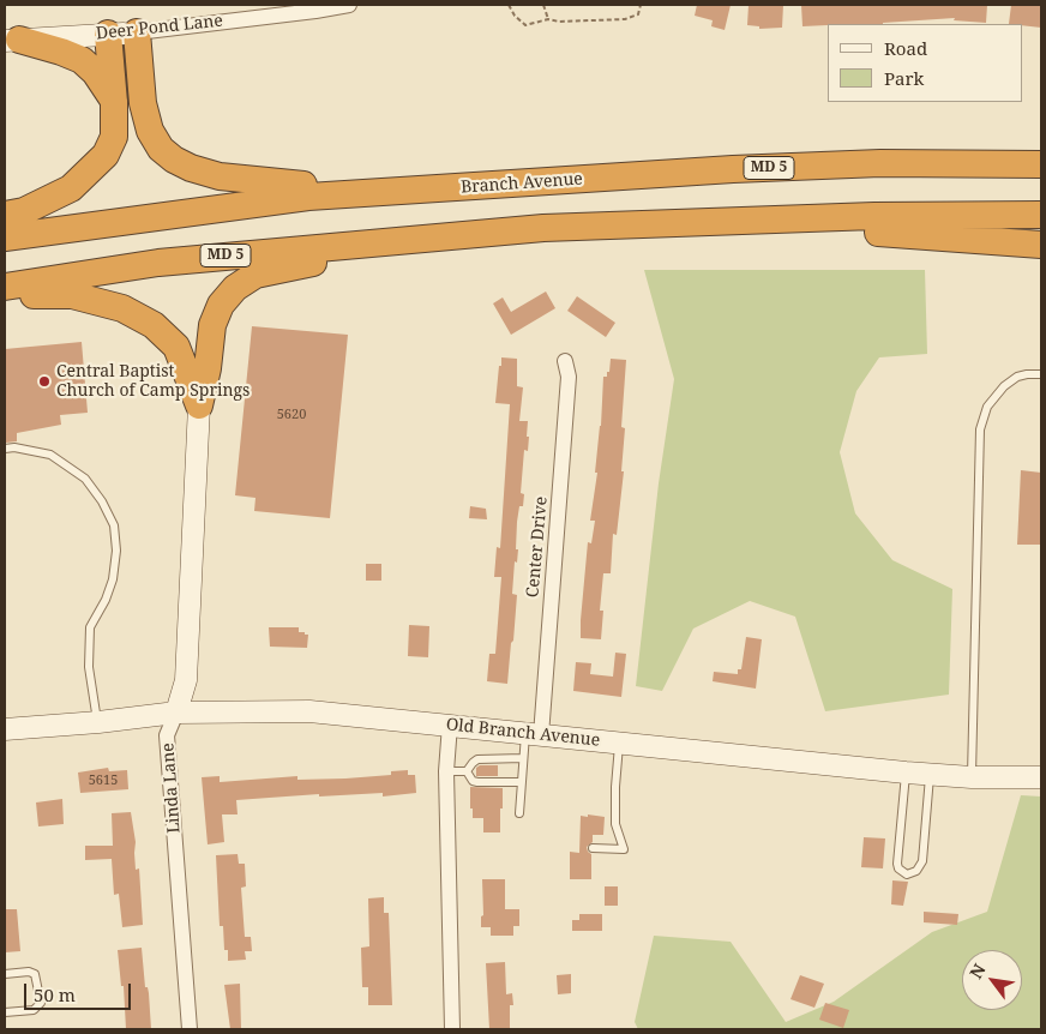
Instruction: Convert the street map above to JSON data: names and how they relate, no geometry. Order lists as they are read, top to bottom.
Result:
{
  "streets": {
    "highway": ["MD 5", "Branch Avenue"],
    "street": [
      "Deer Pond Lane",
      "Center Drive",
      "Old Branch Avenue",
      "Linda Lane"
    ]
  },
  "crossings": [
    ["Center Drive", "Old Branch Avenue"],
    ["Old Branch Avenue", "Linda Lane"]
  ],
  "places": ["Central Baptist Church of Camp Springs"],
  "house_numbers": ["5620", "5615"],
  "legend": ["Road", "Park"],
  "scale_bar": "50 m",
  "north": "top left"
}
